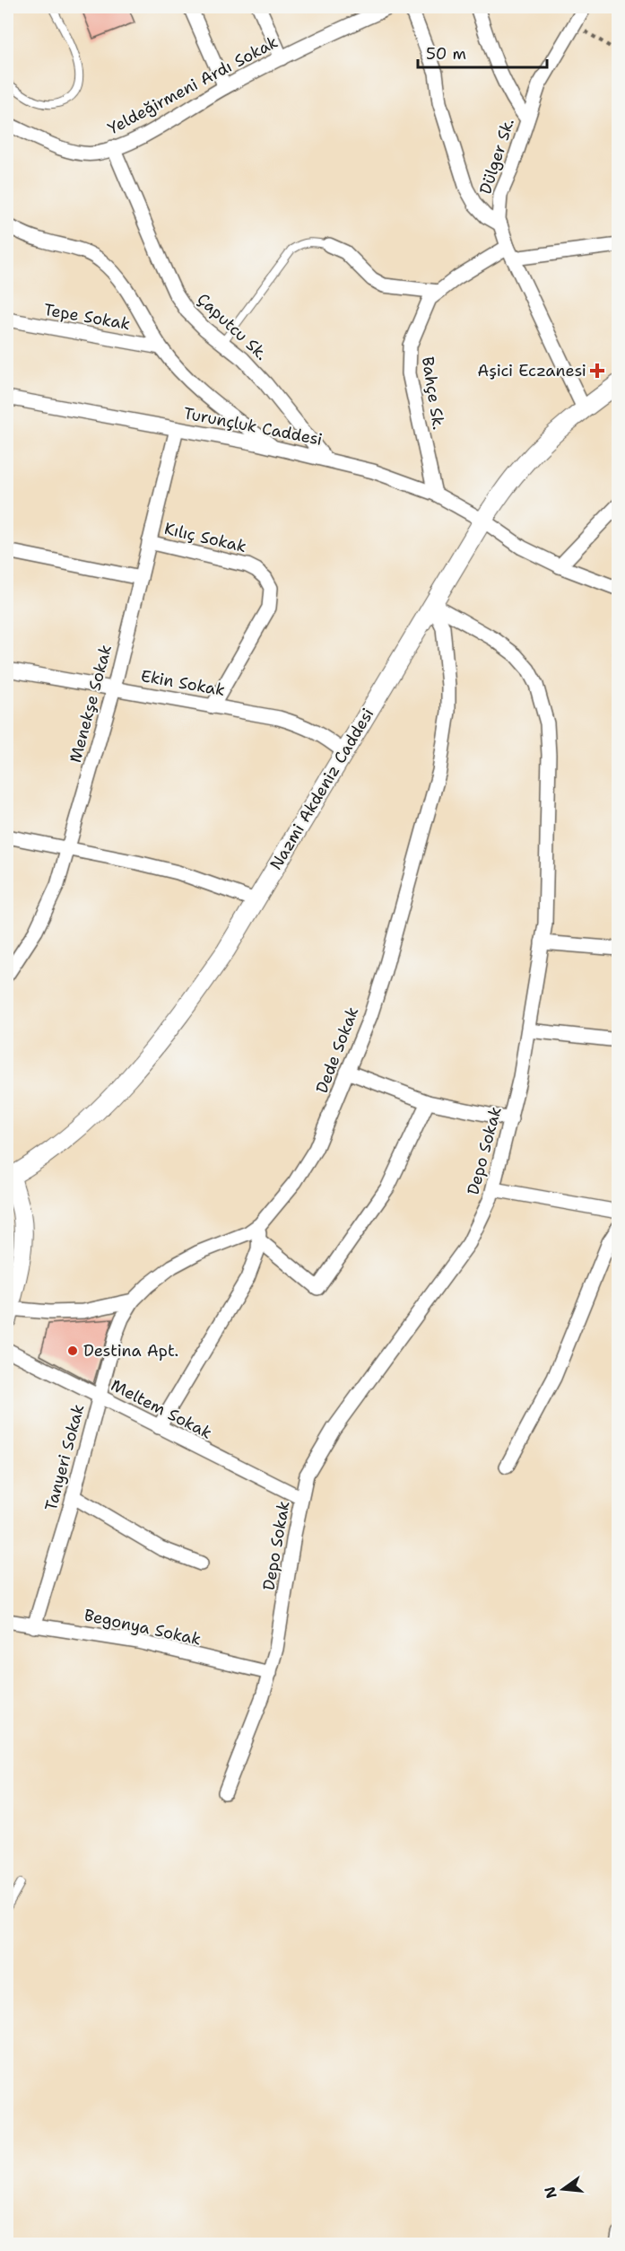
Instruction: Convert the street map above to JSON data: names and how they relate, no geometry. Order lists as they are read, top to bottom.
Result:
{
  "streets": {
    "street": [
      "Yeldeğirmeni Ardı Sokak",
      "Dülger Sk.",
      "Tepe Sokak",
      "Çaputcu Sk.",
      "Bahçe Sk.",
      "Turunçluk Caddesi",
      "Kılıç Sokak",
      "Ekin Sokak",
      "Menekşe Sokak",
      "Nazmi Akdeniz Caddesi",
      "Dede Sokak",
      "Depo Sokak",
      "Meltem Sokak",
      "Tanyeri Sokak",
      "Begonya Sokak"
    ]
  },
  "crossings": [
    ["Yeldeğirmeni Ardı Sokak", "Çaputcu Sk."],
    ["Dülger Sk.", "Bahçe Sk."],
    ["Dülger Sk.", "Nazmi Akdeniz Caddesi"],
    ["Çaputcu Sk.", "Turunçluk Caddesi"],
    ["Bahçe Sk.", "Turunçluk Caddesi"],
    ["Turunçluk Caddesi", "Menekşe Sokak"],
    ["Turunçluk Caddesi", "Nazmi Akdeniz Caddesi"],
    ["Kılıç Sokak", "Ekin Sokak"],
    ["Kılıç Sokak", "Menekşe Sokak"],
    ["Ekin Sokak", "Menekşe Sokak"],
    ["Ekin Sokak", "Nazmi Akdeniz Caddesi"],
    ["Nazmi Akdeniz Caddesi", "Dede Sokak"],
    ["Nazmi Akdeniz Caddesi", "Depo Sokak"],
    ["Dede Sokak", "Depo Sokak"],
    ["Dede Sokak", "Tanyeri Sokak"],
    ["Depo Sokak", "Meltem Sokak"],
    ["Depo Sokak", "Begonya Sokak"],
    ["Meltem Sokak", "Tanyeri Sokak"],
    ["Tanyeri Sokak", "Begonya Sokak"]
  ],
  "places": {
    "health": ["Aşici Eczanesi"],
    "other": ["Destina Apt."]
  },
  "scale_bar": "50 m",
  "north": "left"
}
